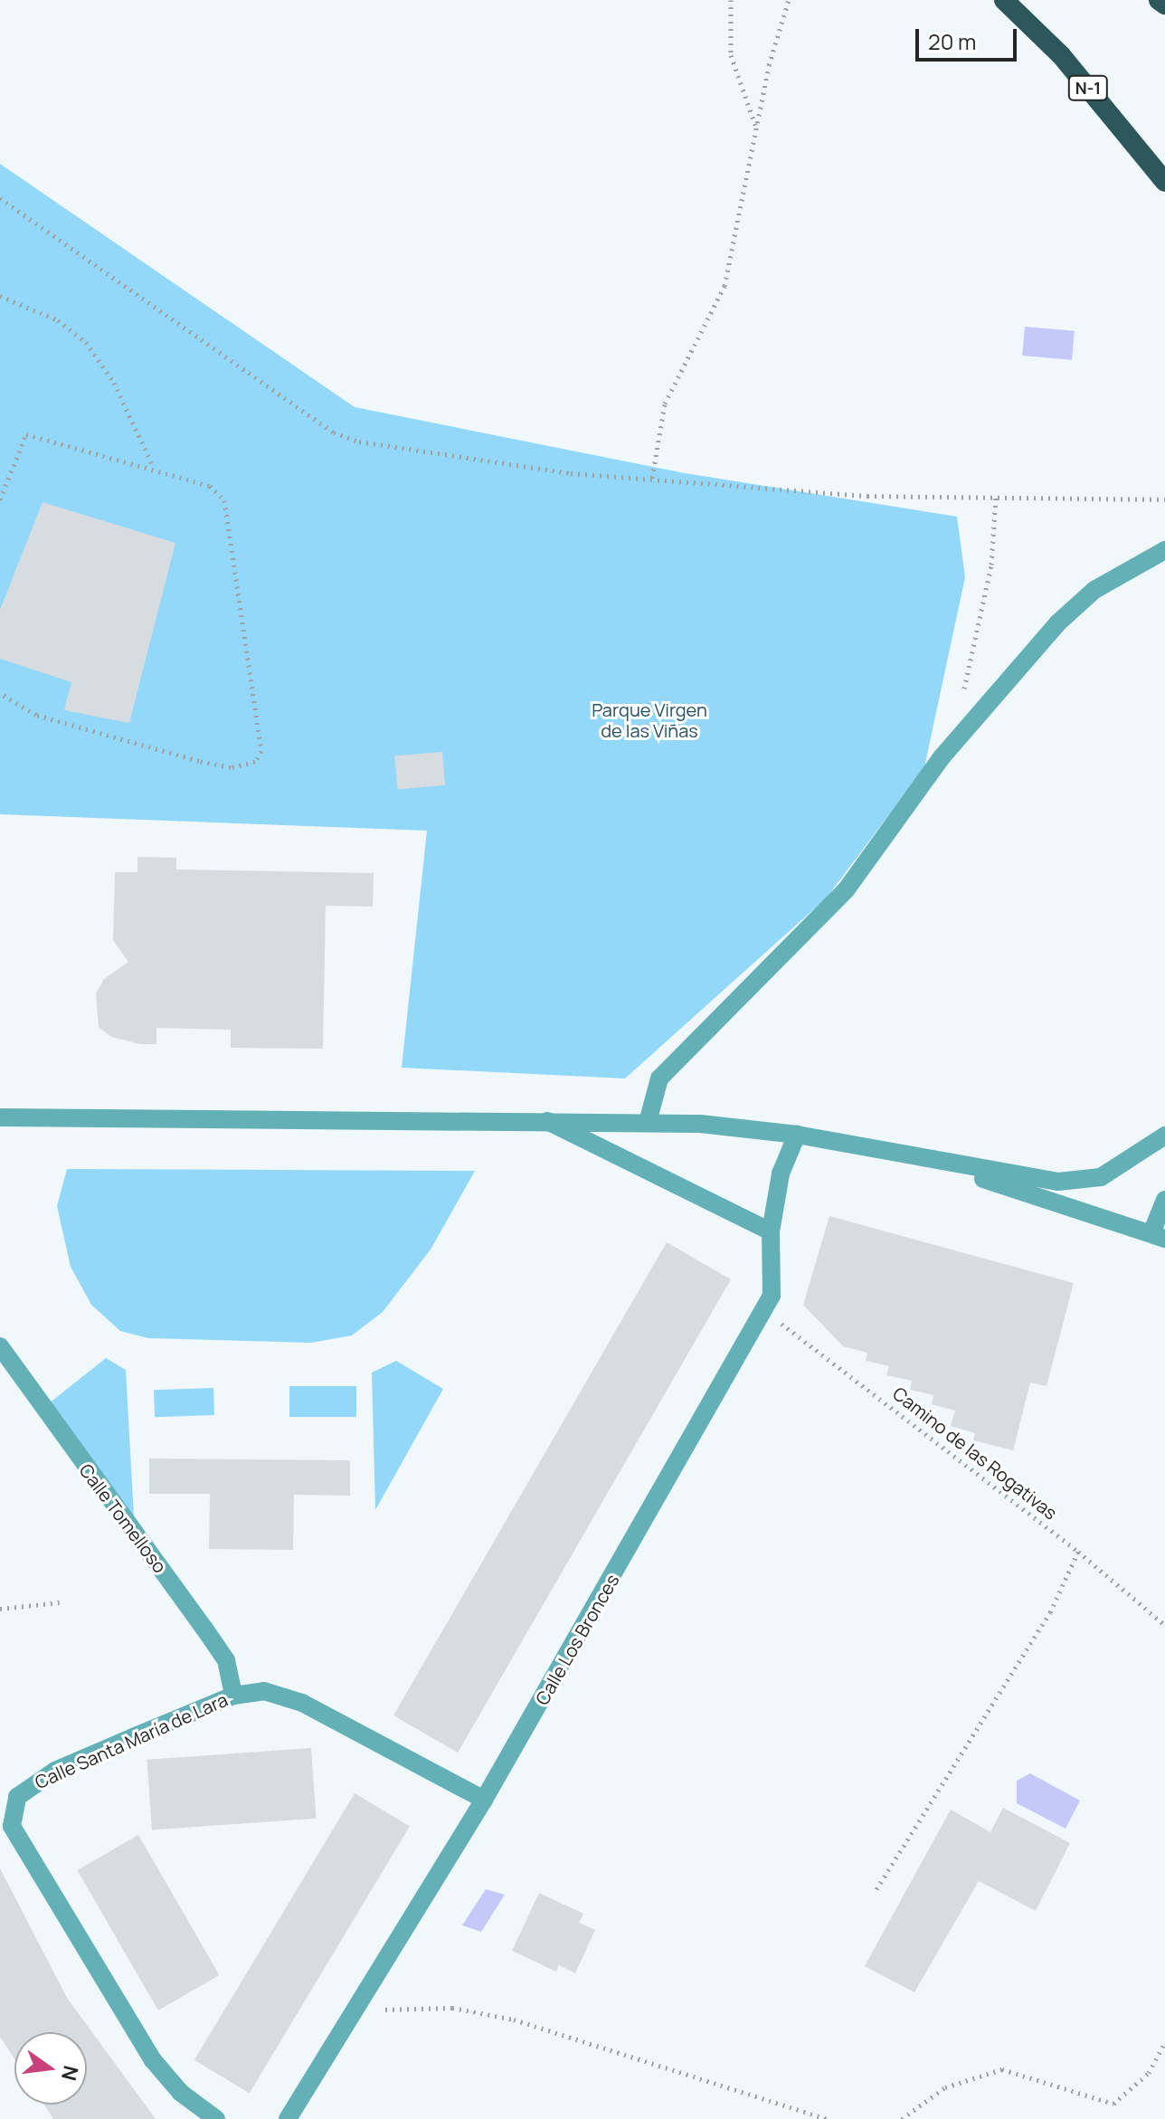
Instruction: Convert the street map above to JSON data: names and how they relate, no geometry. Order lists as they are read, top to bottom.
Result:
{
  "streets": {
    "highway": ["N-1"],
    "street": ["Calle Tomelloso", "Calle Los Bronces", "Calle Santa María de Lara"],
    "path": ["Camino de las Rogativas"]
  },
  "crossings": [
    ["Camino de las Rogativas", "Calle Los Bronces"],
    ["Calle Tomelloso", "Calle Santa María de Lara"],
    ["Calle Los Bronces", "Calle Santa María de Lara"]
  ],
  "parks": ["Parque Virgen de las Viñas"],
  "scale_bar": "20 m",
  "north": "right"
}
